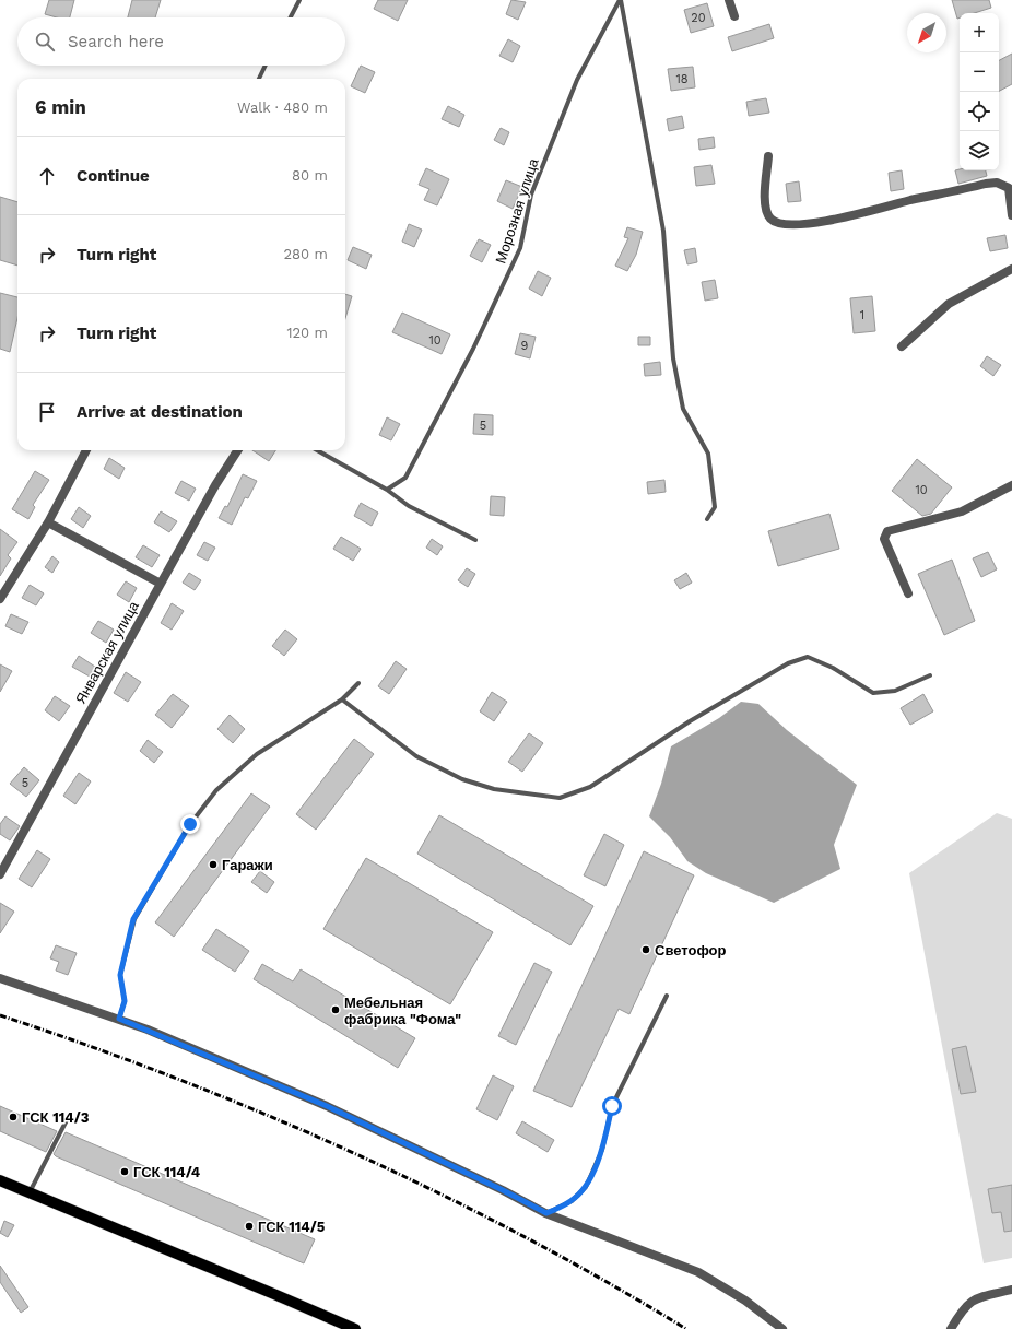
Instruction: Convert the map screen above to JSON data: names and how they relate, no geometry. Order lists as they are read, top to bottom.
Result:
{
  "streets": {
    "street": ["Январская улица"],
    "lane": ["Морозная улица"]
  },
  "places": [
    "Гаражи",
    "Светофор",
    "Мебельная фабрика \"Фома\"",
    "ГСК 114/3",
    "ГСК 114/4",
    "ГСК 114/5"
  ],
  "house_numbers": [
    "20",
    "18",
    "1",
    "10",
    "9",
    "5",
    "10",
    "5"
  ],
  "north": "bottom left",
  "page": {
    "map_buttons": ["+", "−"],
    "search": "Search here",
    "heading": ["6 min", "Walk · 480 m"],
    "list": [
      ["Continue", "80 m"],
      ["Turn right", "280 m"],
      ["Turn right", "120 m"],
      "Arrive at destination"
    ]
  }
}
